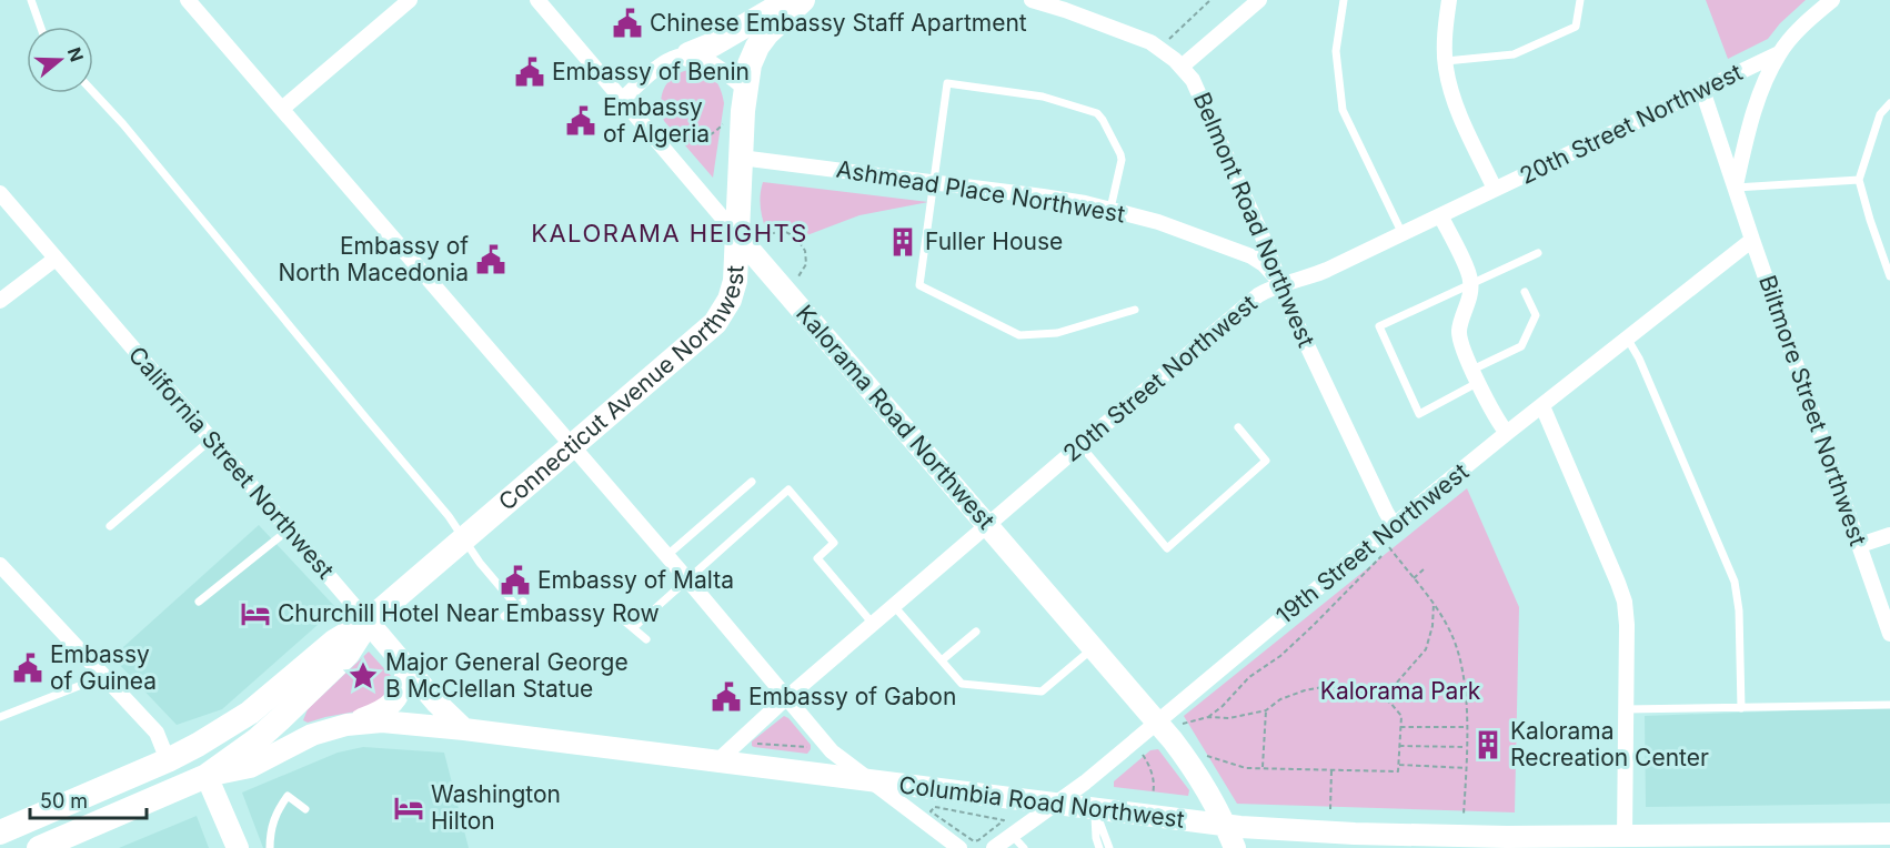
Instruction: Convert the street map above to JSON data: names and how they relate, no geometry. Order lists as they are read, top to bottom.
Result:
{
  "streets": {
    "main road": [
      "Connecticut Avenue Northwest",
      "Kalorama Road Northwest",
      "California Street Northwest",
      "Columbia Road Northwest"
    ],
    "street": [
      "20th Street Northwest",
      "Ashmead Place Northwest",
      "Belmont Road Northwest",
      "Biltmore Street Northwest",
      "19th Street Northwest"
    ]
  },
  "crossings": [
    ["20th Street Northwest", "Ashmead Place Northwest"],
    ["20th Street Northwest", "Belmont Road Northwest"],
    ["20th Street Northwest", "Biltmore Street Northwest"],
    ["20th Street Northwest", "Kalorama Road Northwest"],
    ["20th Street Northwest", "Columbia Road Northwest"],
    ["Ashmead Place Northwest", "Belmont Road Northwest"],
    ["Ashmead Place Northwest", "Connecticut Avenue Northwest"],
    ["Belmont Road Northwest", "19th Street Northwest"],
    ["Connecticut Avenue Northwest", "Kalorama Road Northwest"],
    ["Connecticut Avenue Northwest", "California Street Northwest"],
    ["Connecticut Avenue Northwest", "Columbia Road Northwest"],
    ["Biltmore Street Northwest", "19th Street Northwest"],
    ["Kalorama Road Northwest", "19th Street Northwest"],
    ["Kalorama Road Northwest", "Columbia Road Northwest"],
    ["California Street Northwest", "Columbia Road Northwest"],
    ["19th Street Northwest", "Columbia Road Northwest"]
  ],
  "districts": ["KALORAMA HEIGHTS"],
  "parks": ["Kalorama Park"],
  "places": {
    "public building": [
      "Chinese Embassy Staff Apartment",
      "Embassy of Benin",
      "Embassy of Algeria",
      "Embassy of North Macedonia",
      "Embassy of Malta",
      "Embassy of Guinea",
      "Embassy of Gabon"
    ],
    "building": ["Fuller House", "Kalorama Recreation Center"],
    "hotel": ["Churchill Hotel Near Embassy Row", "Washington Hilton"],
    "place": ["Major General George B McClellan Statue"]
  },
  "scale_bar": "50 m",
  "north": "right"
}
